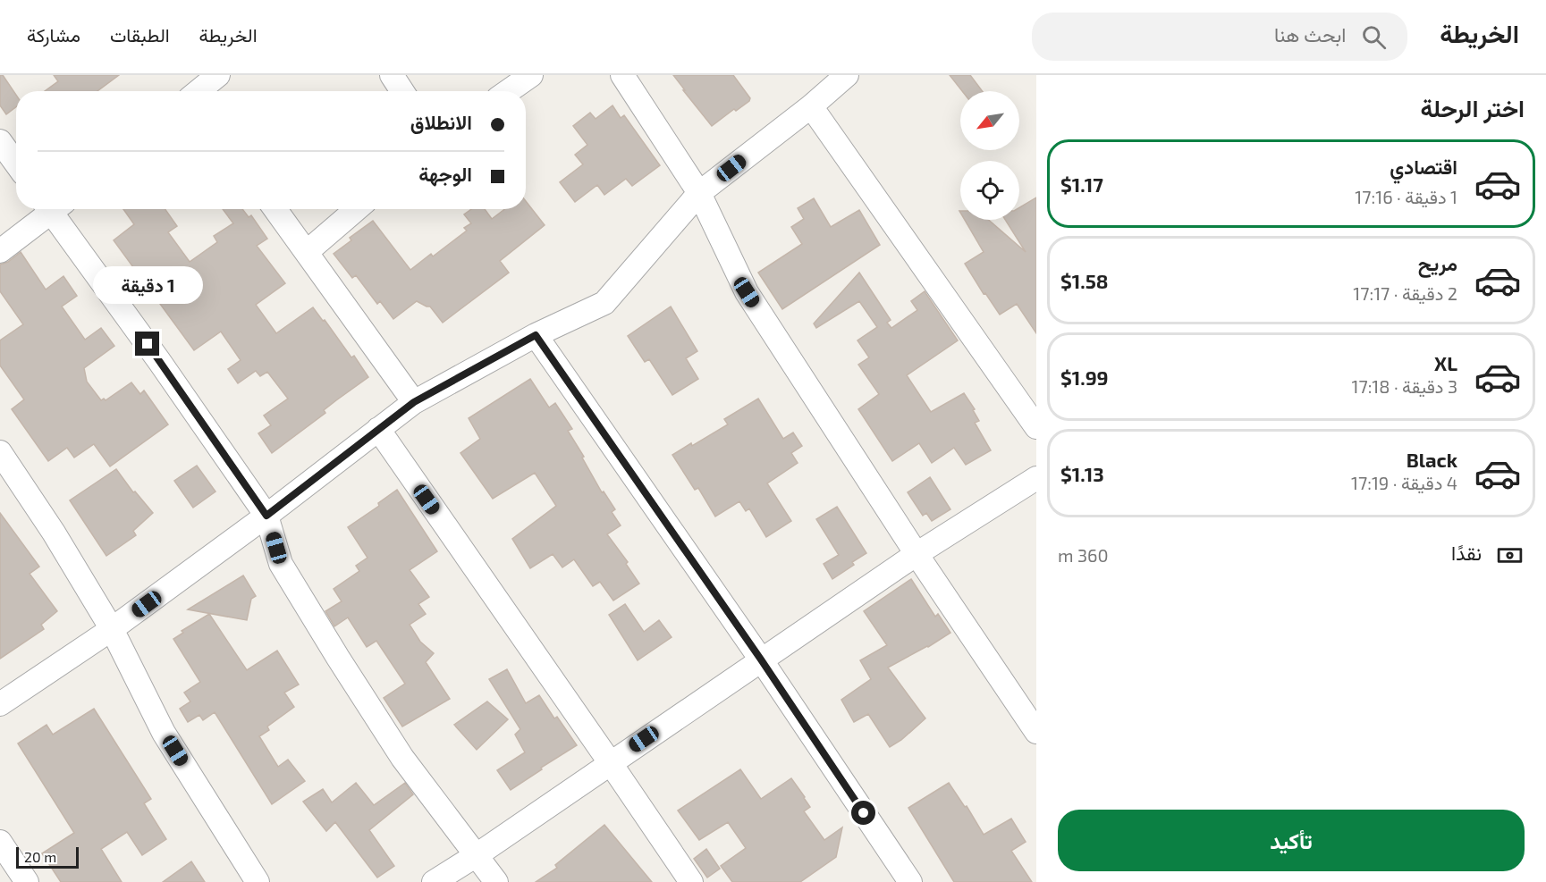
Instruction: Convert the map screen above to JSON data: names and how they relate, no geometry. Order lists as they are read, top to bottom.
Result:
{
  "scale_bar": "20 m",
  "north": "bottom left",
  "page": {
    "header": "الخريطة",
    "search": "ابحث هنا",
    "nav": ["الخريطة", "الطبقات", "مشاركة"],
    "heading": "اختر الرحلة",
    "banner": ["الانطلاق", "الوجهة"],
    "list": [
      {
        "name": "اقتصادي",
        "note": "1 دقيقة · 17:16",
        "value": "$1.17"
      },
      {
        "name": "مريح",
        "note": "2 دقيقة · 17:17",
        "value": "$1.58"
      },
      {
        "name": "XL",
        "note": "3 دقيقة · 17:18",
        "value": "$1.99"
      },
      {
        "name": "Black",
        "note": "4 دقيقة · 17:19",
        "value": "$1.13"
      }
    ],
    "bubble": "1 دقيقة",
    "pay": ["نقدًا", "360 m"],
    "buttons": "تأكيد",
    "scale": "20 m"
  }
}
